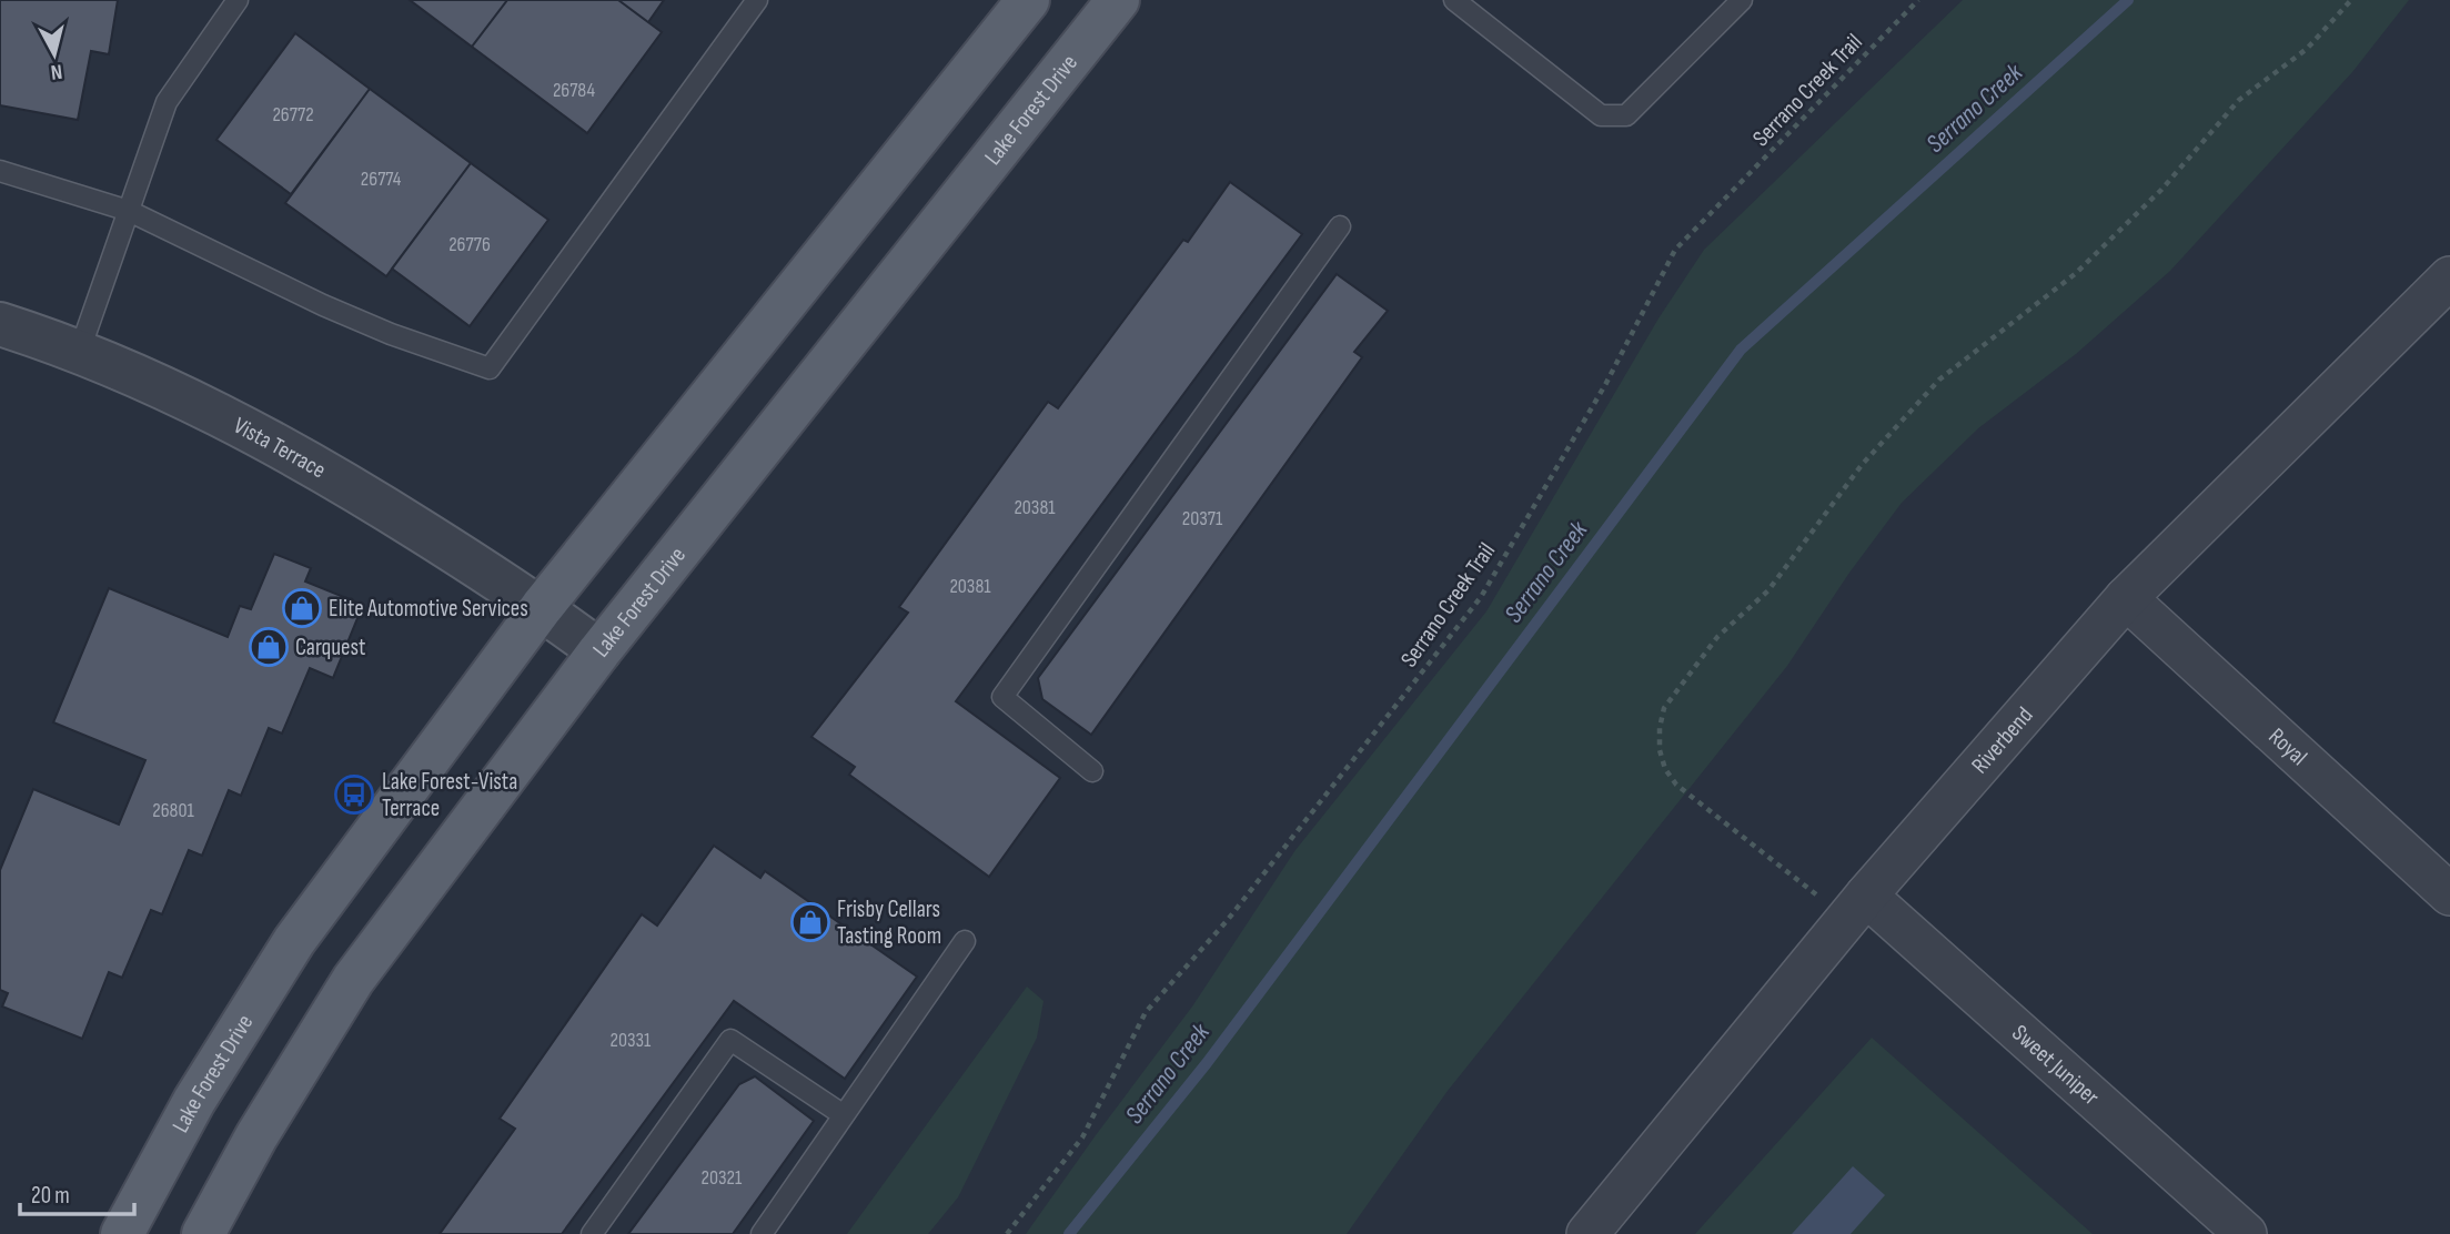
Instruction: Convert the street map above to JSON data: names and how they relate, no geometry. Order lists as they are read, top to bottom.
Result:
{
  "streets": {
    "main road": ["Lake Forest Drive"],
    "street": [
      "Vista Terrace",
      "Riverbend",
      "Royal",
      "Sweet Juniper"
    ],
    "path": ["Serrano Creek Trail"]
  },
  "crossings": [
    ["Lake Forest Drive", "Vista Terrace"],
    ["Riverbend", "Royal"],
    ["Riverbend", "Sweet Juniper"]
  ],
  "water": ["Serrano Creek"],
  "places": {
    "shop": ["Elite Automotive Services", "Carquest", "Frisby Cellars Tasting Room"],
    "bus stop": ["Lake Forest-Vista Terrace"]
  },
  "house_numbers": [
    "26784",
    "26772",
    "26774",
    "26776",
    "20381",
    "20371",
    "20381",
    "26801",
    "20331",
    "20321"
  ],
  "scale_bar": "20 m",
  "north": "bottom"
}
